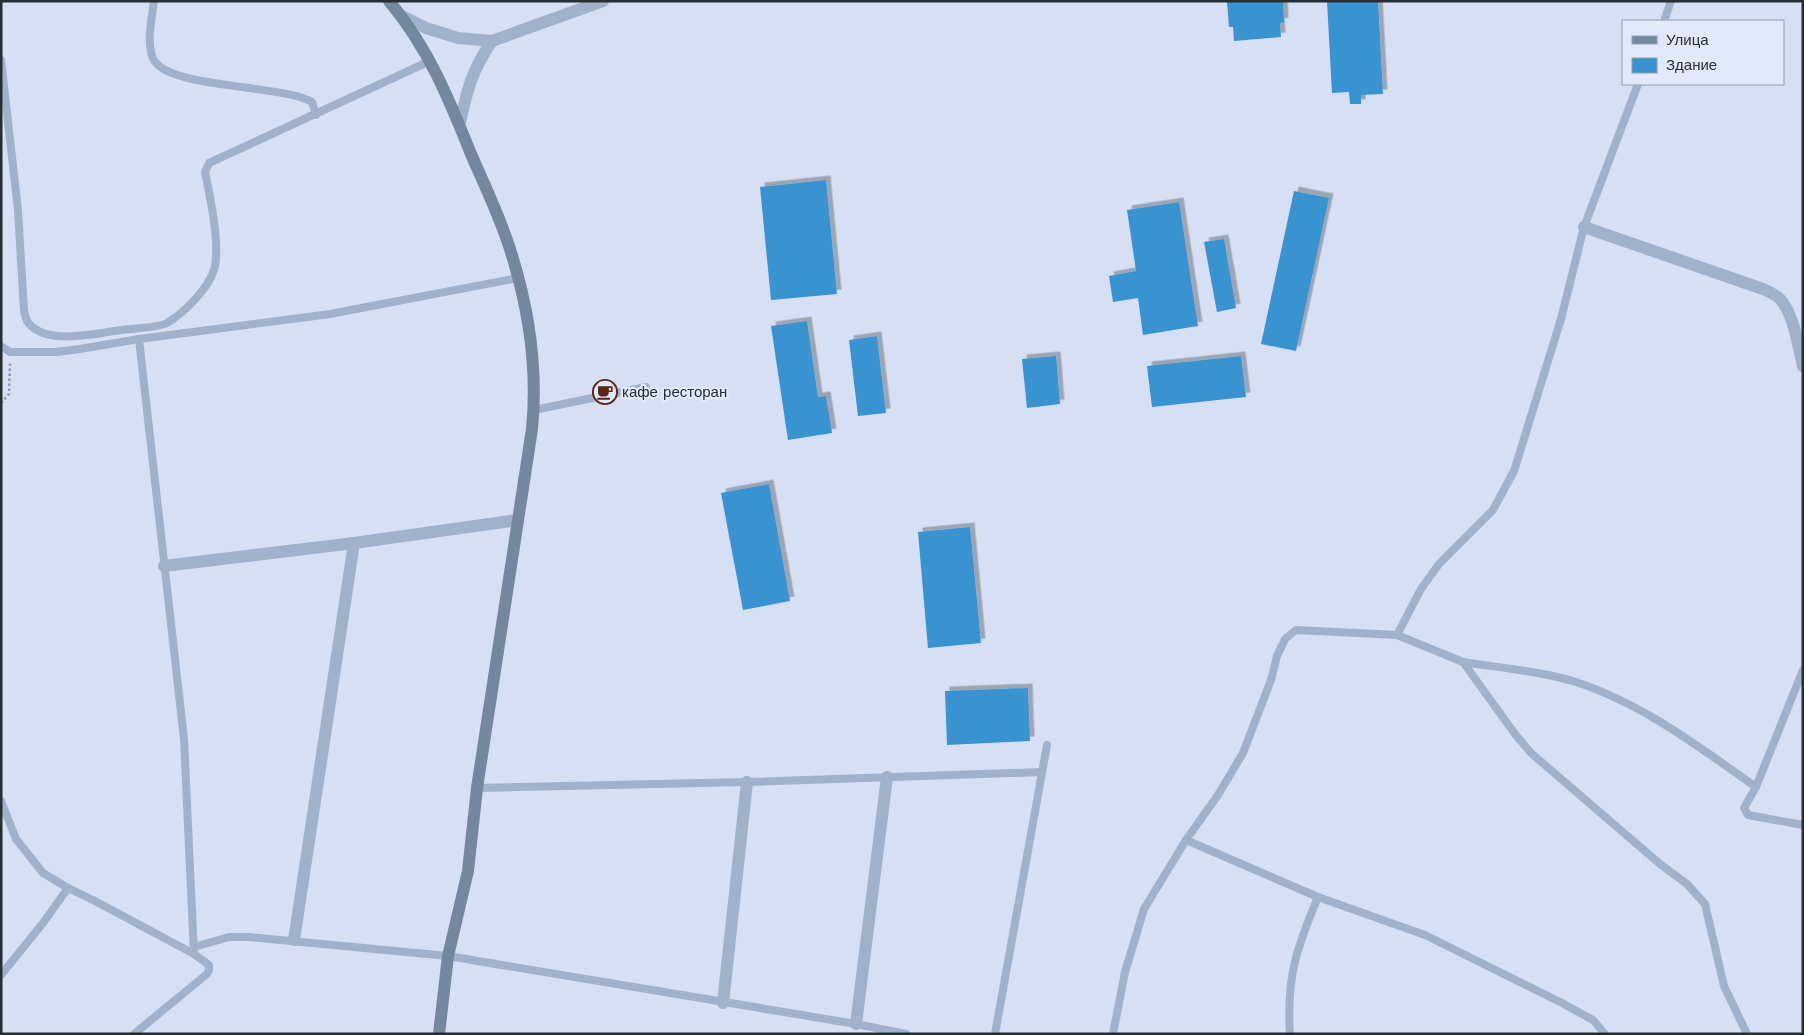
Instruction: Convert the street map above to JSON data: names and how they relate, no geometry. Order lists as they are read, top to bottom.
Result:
{
  "places": {
    "cafe": ["кафе ресторан"]
  },
  "legend": ["Улица", "Здание"]
}
